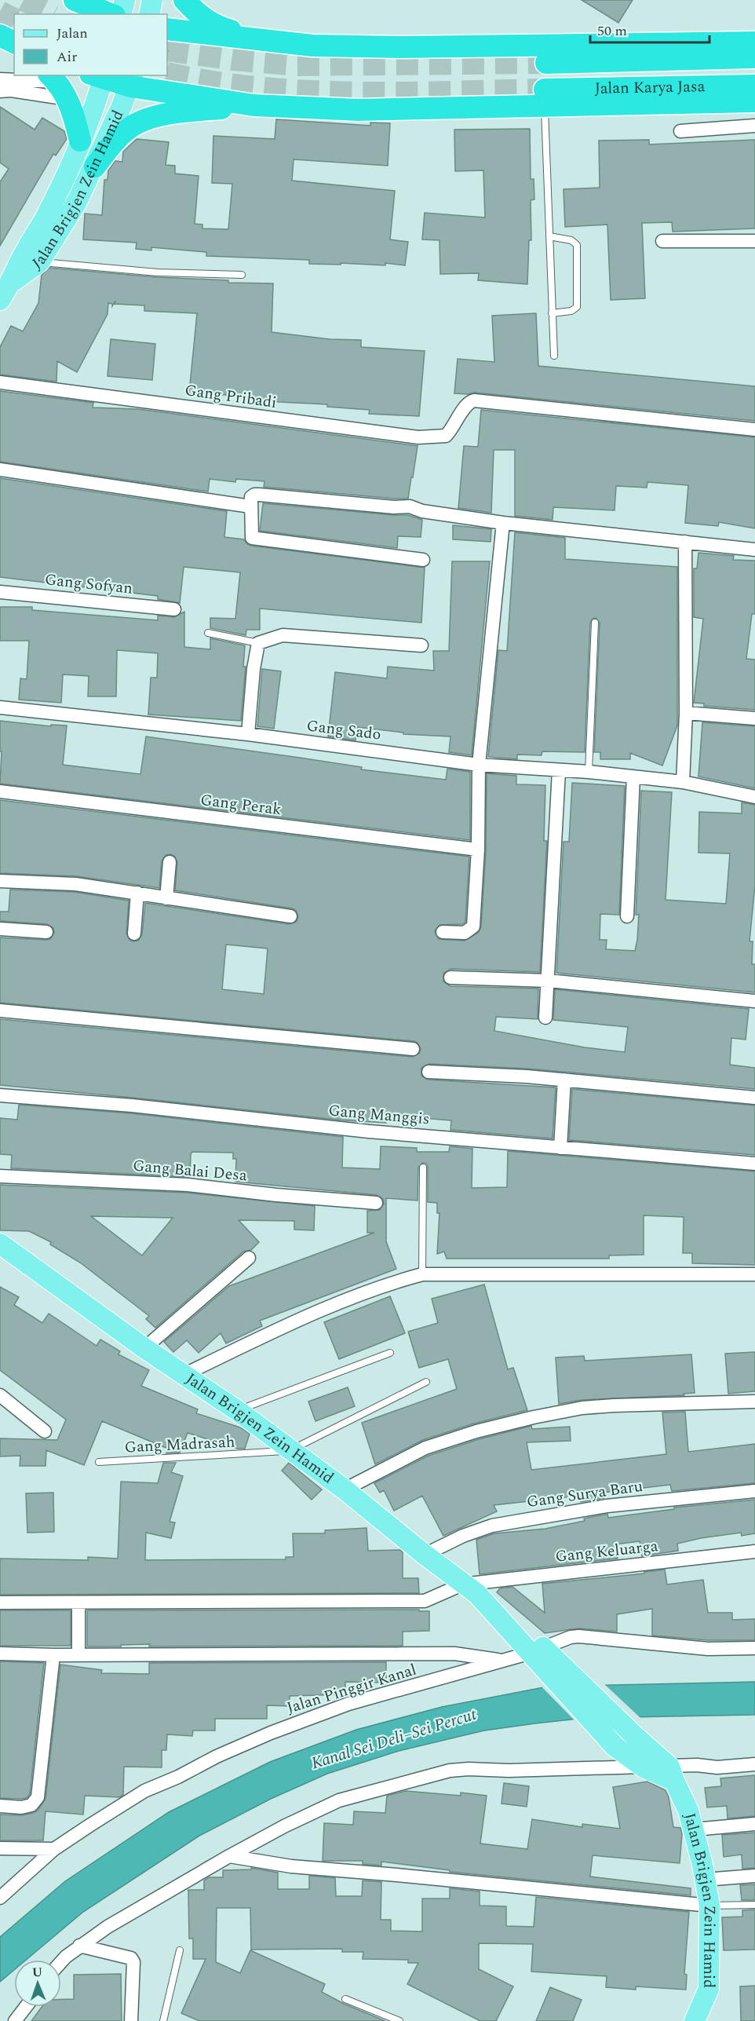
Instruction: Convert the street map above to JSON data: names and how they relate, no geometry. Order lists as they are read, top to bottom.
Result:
{
  "streets": {
    "highway": ["Jalan Karya Jasa"],
    "main road": ["Jalan Brigjen Zein Hamid"],
    "street": [
      "Gang Pribadi",
      "Gang Sofyan",
      "Gang Sado",
      "Gang Perak",
      "Gang Manggis",
      "Gang Balai Desa",
      "Gang Surya Baru",
      "Gang Keluarga",
      "Jalan Pinggir Kanal"
    ],
    "lane": ["Gang Madrasah"]
  },
  "crossings": [
    ["Jalan Brigjen Zein Hamid", "Gang Madrasah"],
    ["Jalan Brigjen Zein Hamid", "Gang Surya Baru"],
    ["Jalan Brigjen Zein Hamid", "Gang Keluarga"],
    ["Jalan Brigjen Zein Hamid", "Jalan Pinggir Kanal"]
  ],
  "water": ["Kanal Sei Deli–Sei Percut"],
  "legend": ["Jalan", "Air"],
  "scale_bar": "50 m",
  "north": "top"
}
